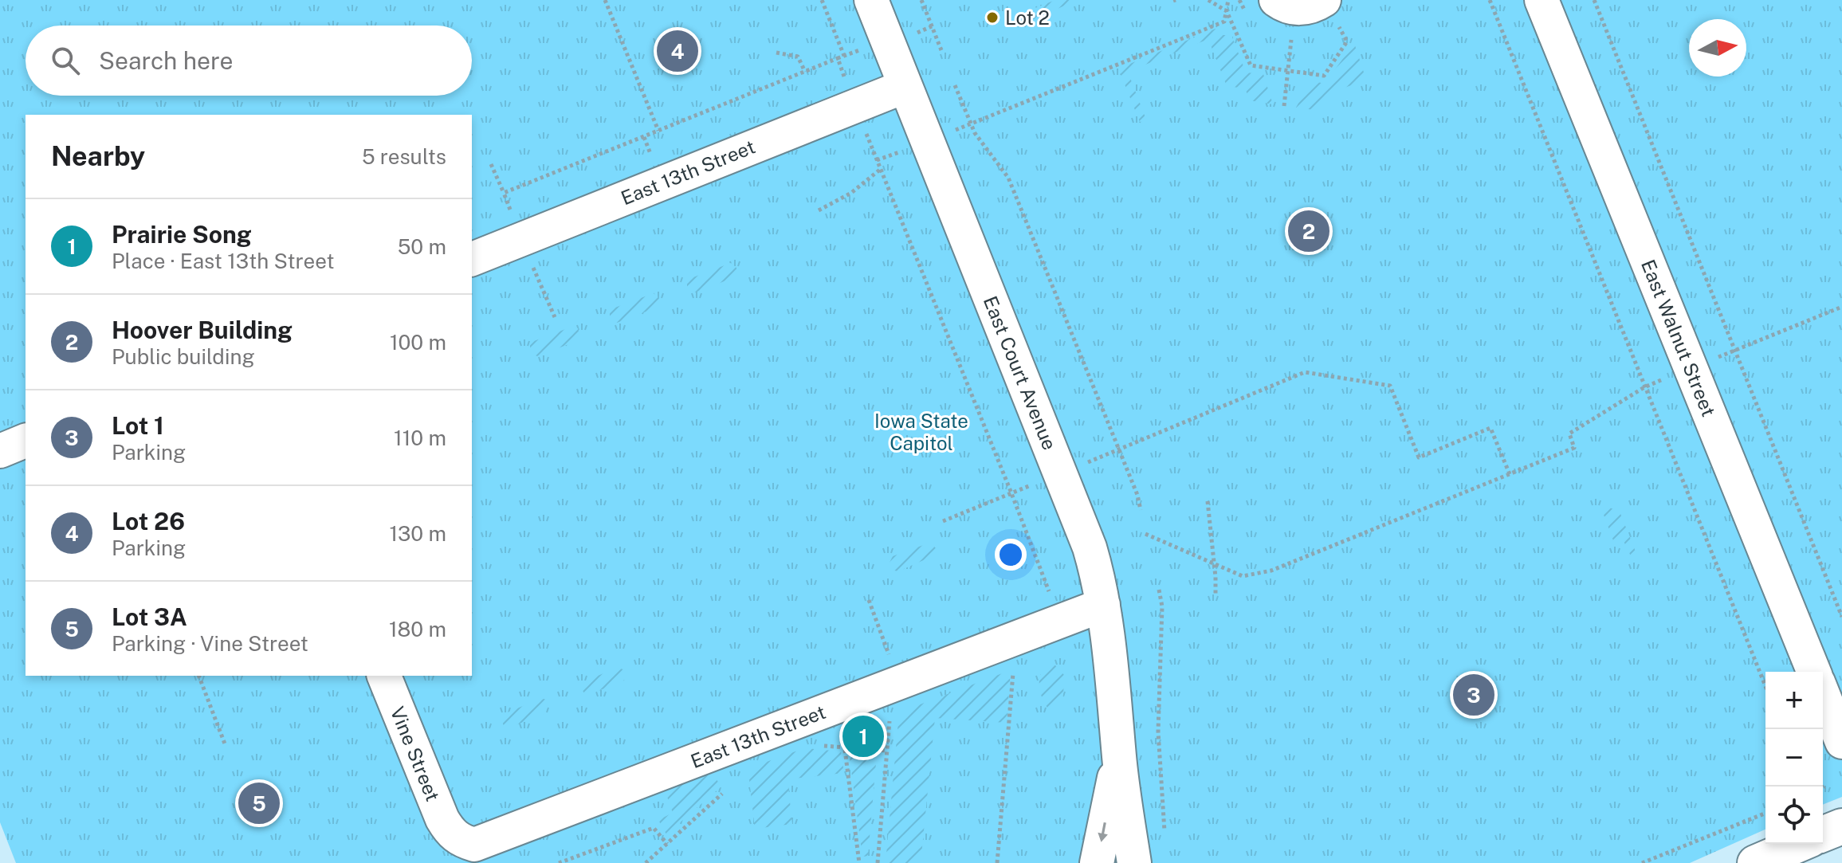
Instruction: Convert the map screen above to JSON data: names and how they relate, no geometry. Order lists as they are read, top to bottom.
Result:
{
  "streets": {
    "street": [
      "East 13th Street",
      "East Walnut Street",
      "East Court Avenue",
      "Vine Street"
    ]
  },
  "crossings": [
    ["East 13th Street", "East Court Avenue"],
    ["East 13th Street", "Vine Street"]
  ],
  "parks": ["Iowa State Capitol"],
  "places": ["Lot 2"],
  "north": "right",
  "page": {
    "search": "Search here",
    "pins": [
      "4",
      "2",
      "3",
      "1",
      "5"
    ],
    "heading": ["Nearby", "5 results"],
    "list": [
      {
        "mark": "1",
        "name": "Prairie Song",
        "note": "Place · East 13th Street",
        "value": "50 m"
      },
      {
        "mark": "2",
        "name": "Hoover Building",
        "note": "Public building",
        "value": "100 m"
      },
      {
        "mark": "3",
        "name": "Lot 1",
        "note": "Parking",
        "value": "110 m"
      },
      {
        "mark": "4",
        "name": "Lot 26",
        "note": "Parking",
        "value": "130 m"
      },
      {
        "mark": "5",
        "name": "Lot 3A",
        "note": "Parking · Vine Street",
        "value": "180 m"
      }
    ],
    "map_buttons": ["+", "−"]
  }
}
